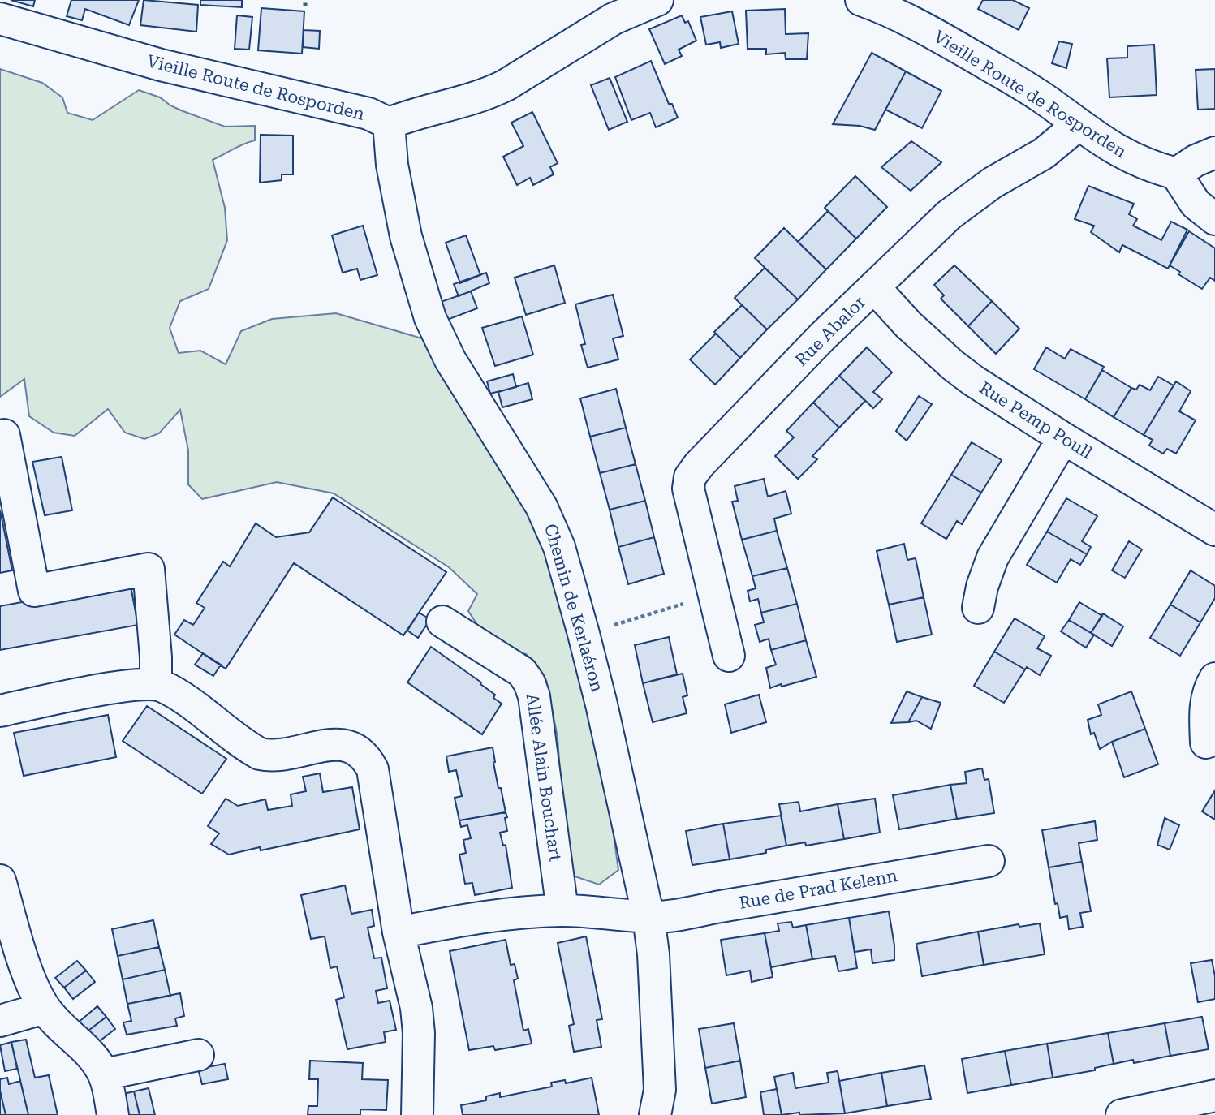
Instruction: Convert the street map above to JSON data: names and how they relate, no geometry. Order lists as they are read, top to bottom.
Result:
{
  "streets": {
    "street": [
      "Vieille Route de Rosporden",
      "Rue Abalor",
      "Rue Pemp Poull",
      "Chemin de Kerlaéron",
      "Allée Alain Bouchart",
      "Rue de Prad Kelenn"
    ]
  },
  "crossings": [
    ["Vieille Route de Rosporden", "Rue Abalor"],
    ["Vieille Route de Rosporden", "Chemin de Kerlaéron"],
    ["Rue Abalor", "Rue Pemp Poull"],
    ["Chemin de Kerlaéron", "Rue de Prad Kelenn"],
    ["Allée Alain Bouchart", "Rue de Prad Kelenn"]
  ]
}
